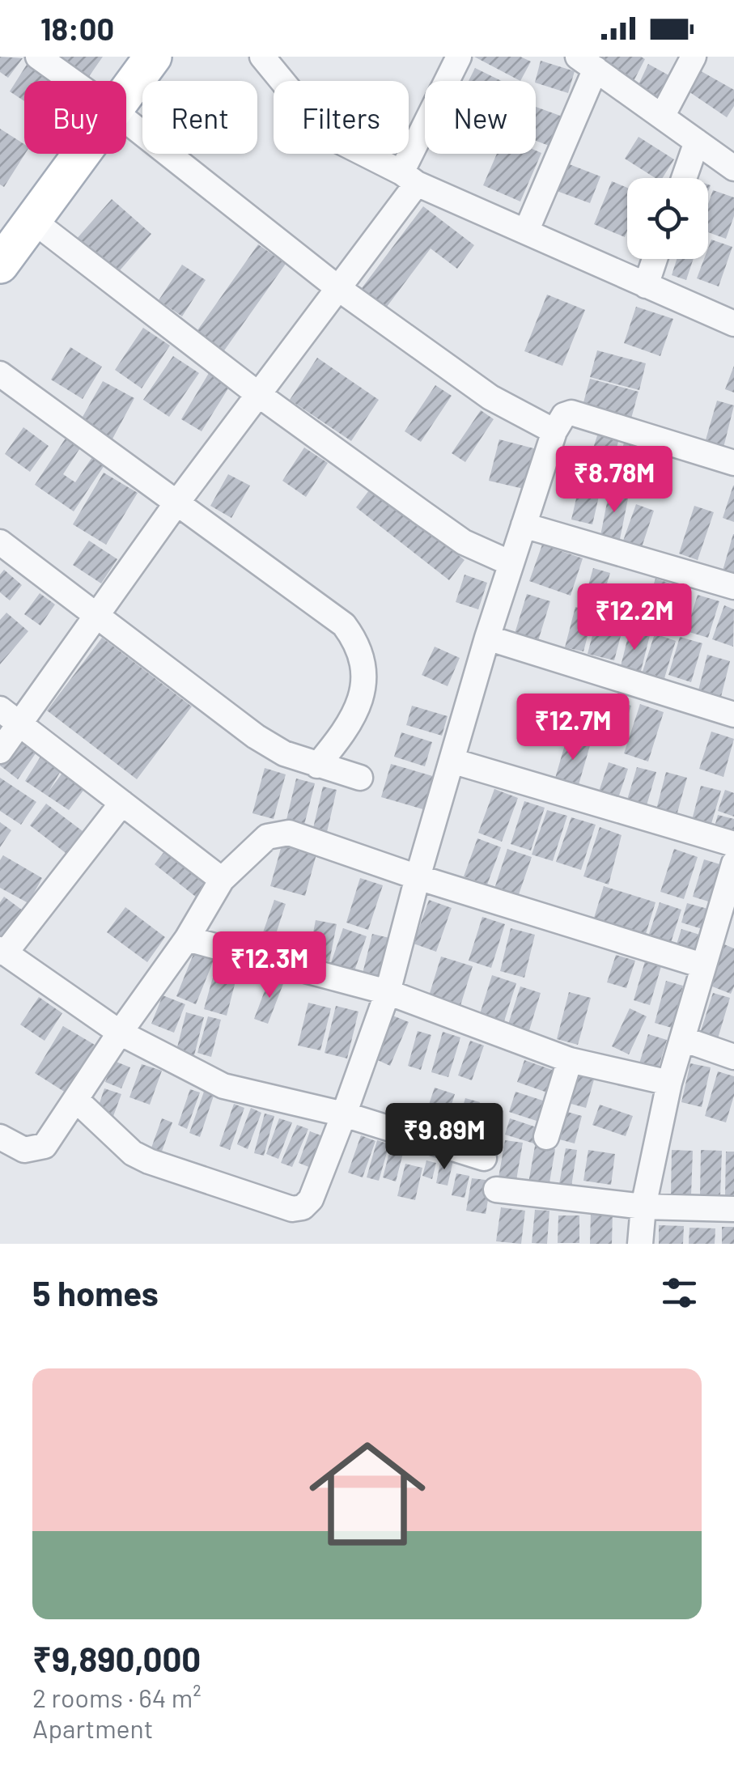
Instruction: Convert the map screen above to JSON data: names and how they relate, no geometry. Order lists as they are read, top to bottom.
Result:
{
  "page": {
    "status": "18:00",
    "chip": [
      "Buy",
      "Rent",
      "Filters",
      "New"
    ],
    "price": [
      "₹8.78M",
      "₹12.2M",
      "₹12.7M",
      "₹12.3M",
      "₹9.89M"
    ],
    "heading": "5 homes",
    "list": [
      {
        "name": "₹9,890,000",
        "note": "2 rooms · 64 m² · Apartment"
      }
    ]
  }
}
